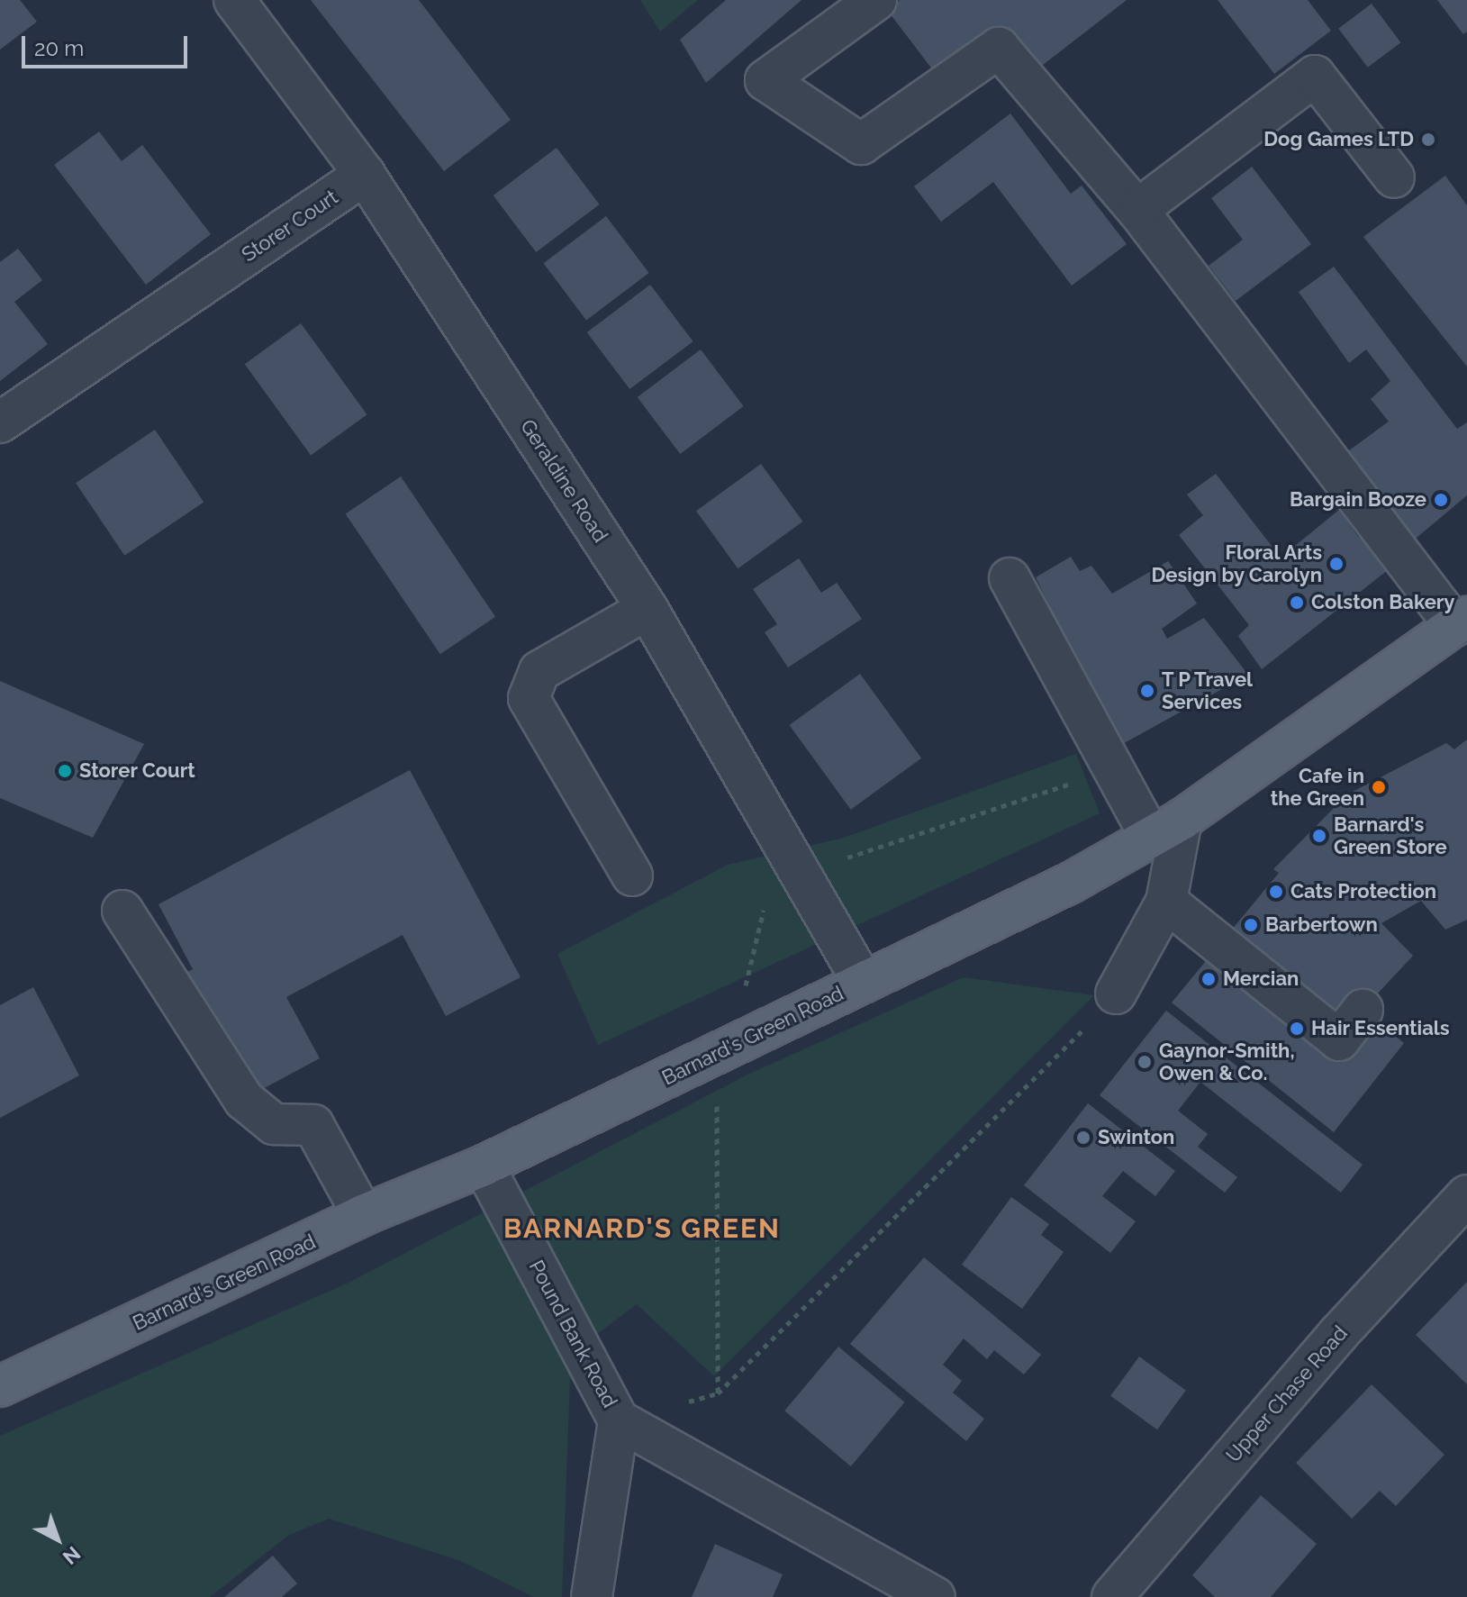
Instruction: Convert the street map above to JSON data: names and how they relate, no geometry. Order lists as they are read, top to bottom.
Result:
{
  "streets": {
    "main road": ["Barnard's Green Road"],
    "street": [
      "Storer Court",
      "Geraldine Road",
      "Pound Bank Road",
      "Upper Chase Road"
    ]
  },
  "crossings": [
    ["Storer Court", "Geraldine Road"],
    ["Geraldine Road", "Barnard's Green Road"],
    ["Barnard's Green Road", "Pound Bank Road"]
  ],
  "districts": ["BARNARD'S GREEN"],
  "places": [
    "Dog Games LTD",
    "Bargain Booze",
    "Floral Arts Design by Carolyn",
    "Colston Bakery",
    "T P Travel Services",
    "Storer Court",
    "Cafe in the Green",
    "Barnard's Green Store",
    "Cats Protection",
    "Barbertown",
    "Mercian",
    "Hair Essentials",
    "Gaynor-Smith, Owen & Co.",
    "Swinton"
  ],
  "scale_bar": "20 m",
  "north": "bottom right"
}
